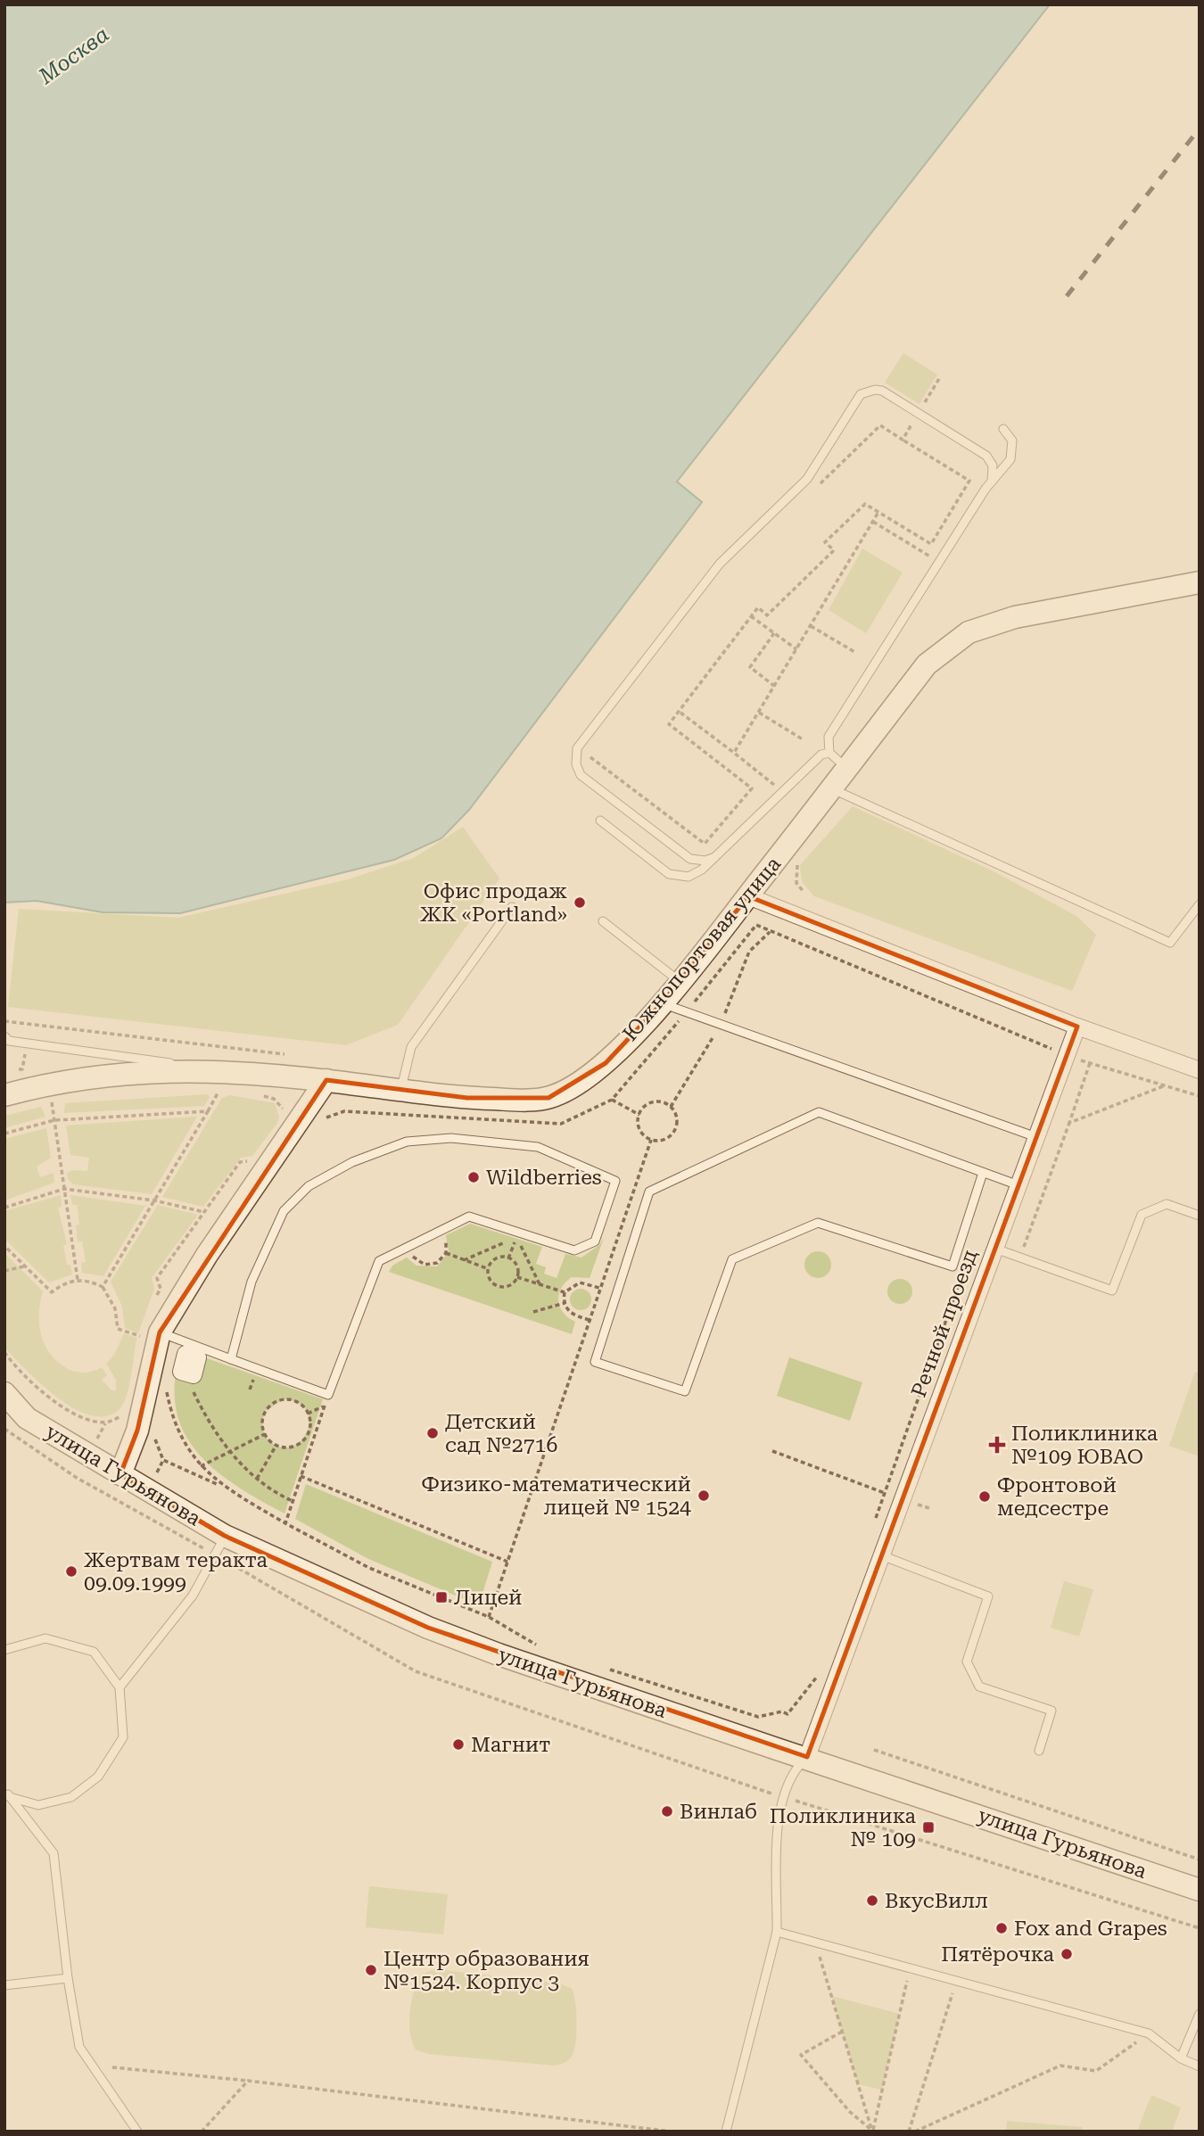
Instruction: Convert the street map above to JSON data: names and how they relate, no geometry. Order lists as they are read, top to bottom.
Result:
{
  "streets": {
    "main road": ["Южнопортовая улица", "улица Гурьянова"],
    "street": ["Речной проезд"]
  },
  "crossings": [
    ["Речной проезд", "улица Гурьянова"]
  ],
  "water": ["Москва"],
  "places": {
    "other": [
      "Офис продаж ЖК «Portland»",
      "Wildberries",
      "Детский сад №2716",
      "Физико-математический лицей № 1524",
      "Фронтовой медсестре",
      "Жертвам теракта 09.09.1999",
      "Магнит",
      "Винлаб",
      "ВкусВилл",
      "Fox and Grapes",
      "Пятёрочка",
      "Центр образования №1524. Корпус 3"
    ],
    "health": ["Поликлиника №109 ЮВАО"],
    "transit": ["Лицей", "Поликлиника № 109"]
  }
}
